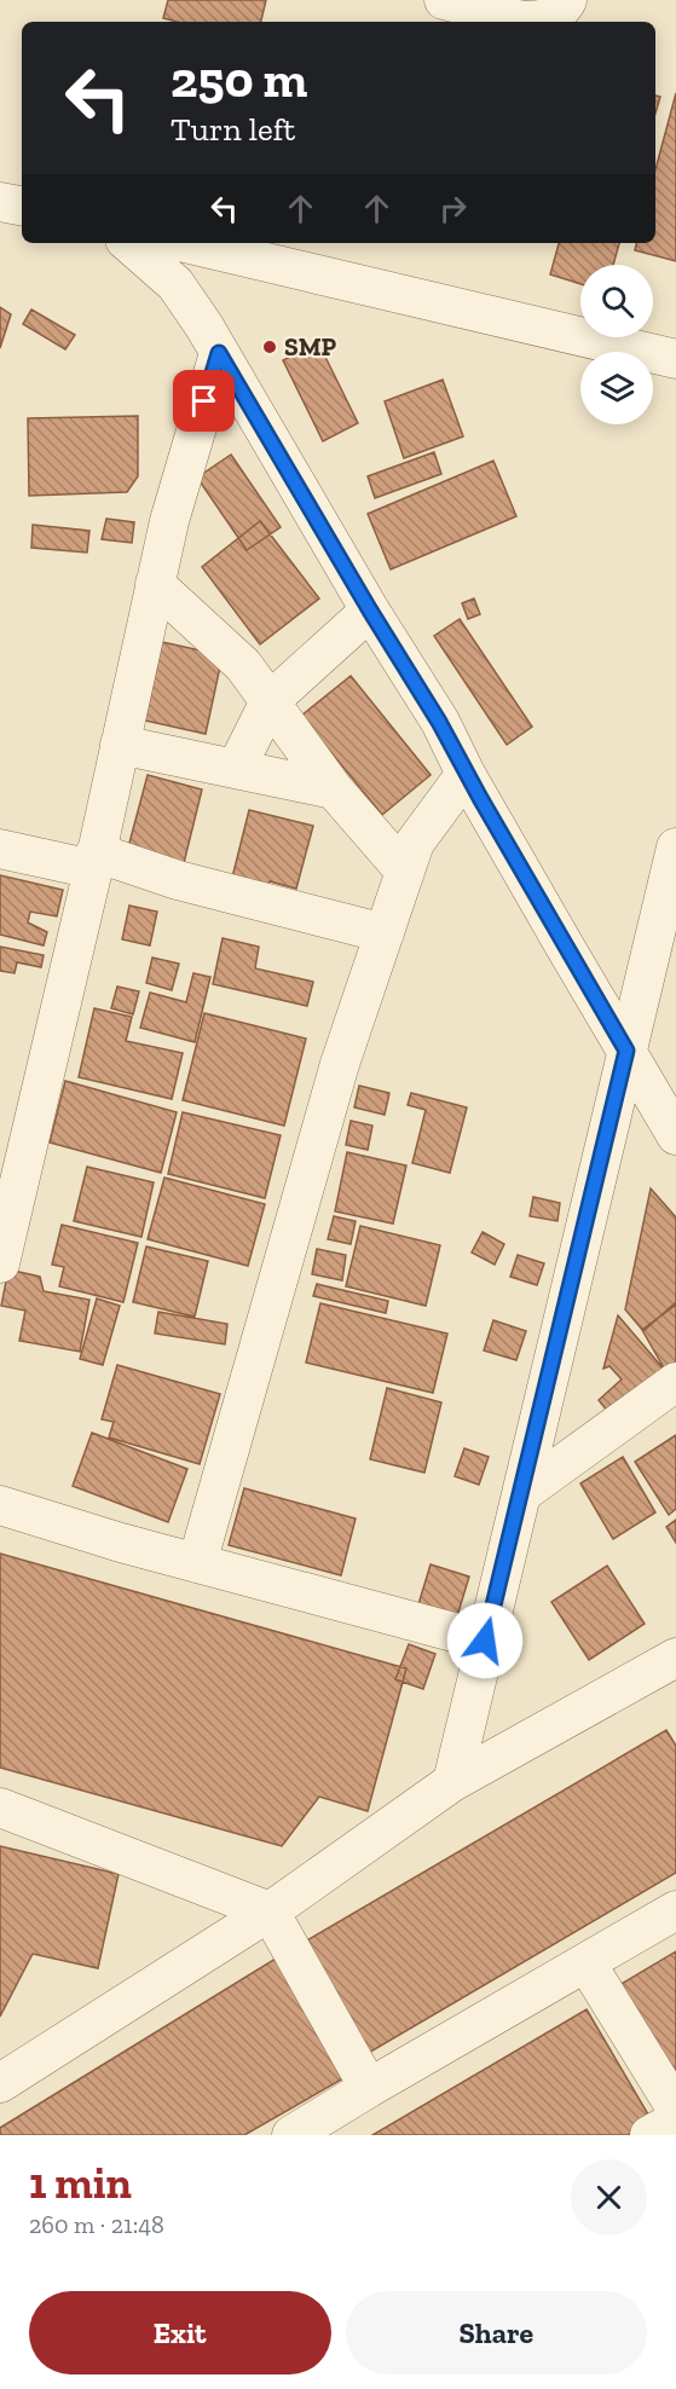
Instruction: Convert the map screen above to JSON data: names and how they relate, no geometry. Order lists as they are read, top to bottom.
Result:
{
  "places": ["SMP"],
  "page": {
    "turn": ["250 m", "Turn left"],
    "heading": ["1 min", "260 m · 21:48"],
    "buttons": ["Exit", "Share"]
  }
}
